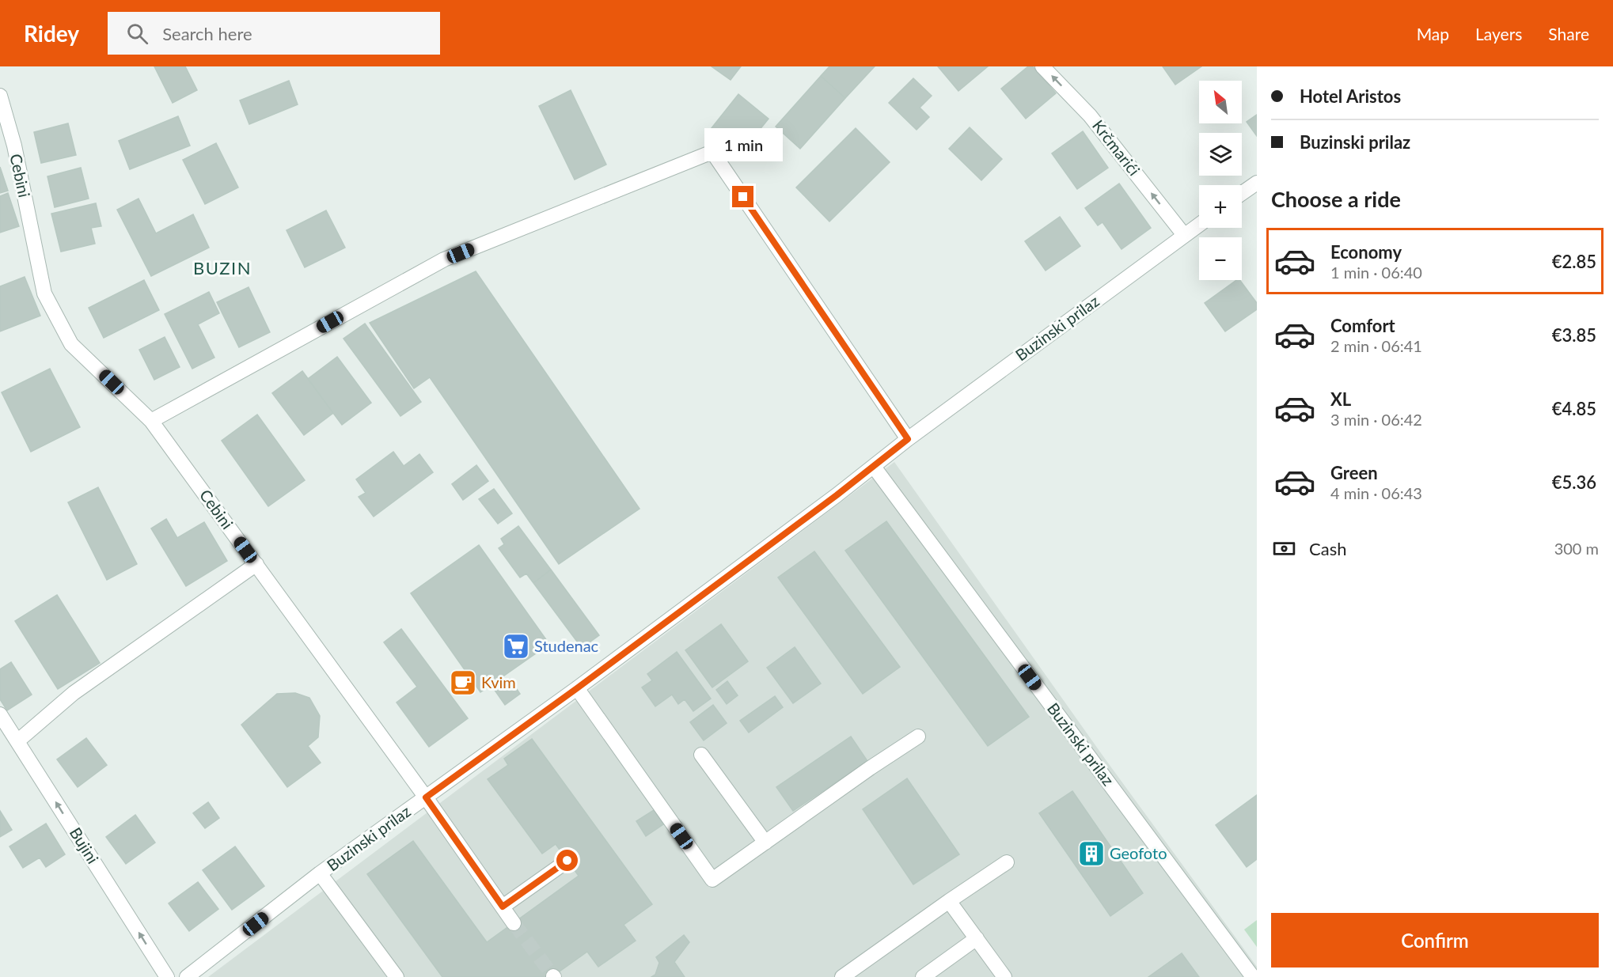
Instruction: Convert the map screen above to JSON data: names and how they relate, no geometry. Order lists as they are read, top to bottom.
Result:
{
  "streets": {
    "street": [
      "Krčmarići",
      "Cebini",
      "Buzinski prilaz",
      "Bujini"
    ]
  },
  "crossings": [
    ["Krčmarići", "Buzinski prilaz"],
    ["Cebini", "Buzinski prilaz"]
  ],
  "one_way": ["Krčmarići", "Bujini"],
  "districts": ["BUZIN"],
  "places": {
    "supermarket": ["Studenac"],
    "cafe": ["Kvim"],
    "building": ["Geofoto"]
  },
  "north": "top left",
  "page": {
    "header": "Ridey",
    "search": "Search here",
    "nav": ["Map", "Layers", "Share"],
    "banner": ["Hotel Aristos", "Buzinski prilaz"],
    "map_buttons": ["+", "−"],
    "bubble": "1 min",
    "heading": "Choose a ride",
    "list": [
      {
        "name": "Economy",
        "note": "1 min · 06:40",
        "value": "€2.85"
      },
      {
        "name": "Comfort",
        "note": "2 min · 06:41",
        "value": "€3.85"
      },
      {
        "name": "XL",
        "note": "3 min · 06:42",
        "value": "€4.85"
      },
      {
        "name": "Green",
        "note": "4 min · 06:43",
        "value": "€5.36"
      }
    ],
    "pay": ["Cash", "300 m"],
    "buttons": "Confirm"
  }
}
